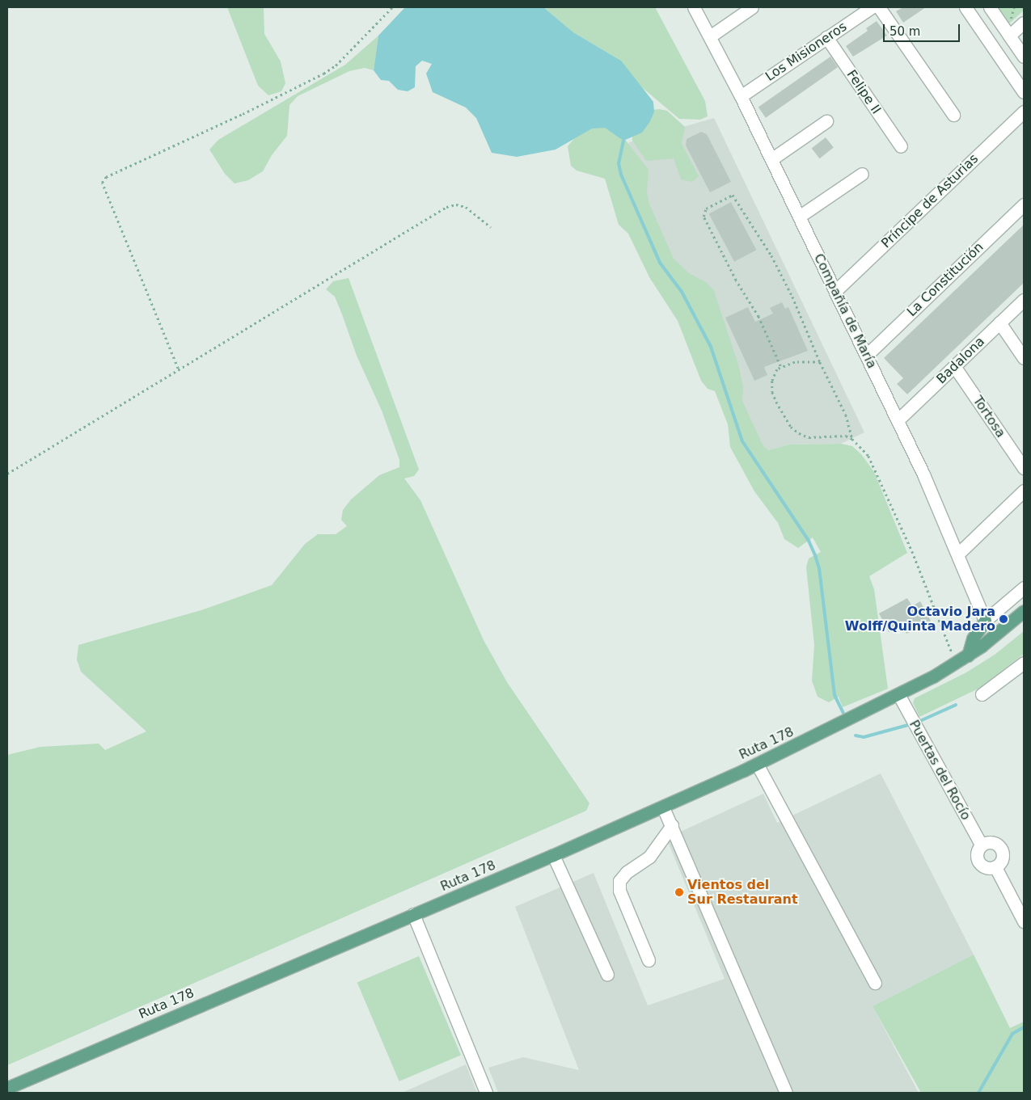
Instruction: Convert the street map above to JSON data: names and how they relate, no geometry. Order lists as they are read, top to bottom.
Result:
{
  "streets": {
    "main road": ["Ruta 178"],
    "street": [
      "Los Misioneros",
      "Felipe II",
      "Príncipe de Asturias",
      "La Constitución",
      "Compañía de María",
      "Badalona",
      "Tortosa",
      "Puertas del Rocío"
    ]
  },
  "crossings": [
    ["Los Misioneros", "Felipe II"],
    ["Los Misioneros", "Compañía de María"],
    ["Príncipe de Asturias", "Compañía de María"],
    ["La Constitución", "Compañía de María"],
    ["Compañía de María", "Badalona"],
    ["Badalona", "Tortosa"],
    ["Ruta 178", "Puertas del Rocío"]
  ],
  "places": ["Octavio Jara Wolff/Quinta Madero", "Vientos del Sur Restaurant"],
  "scale_bar": "50 m"
}
